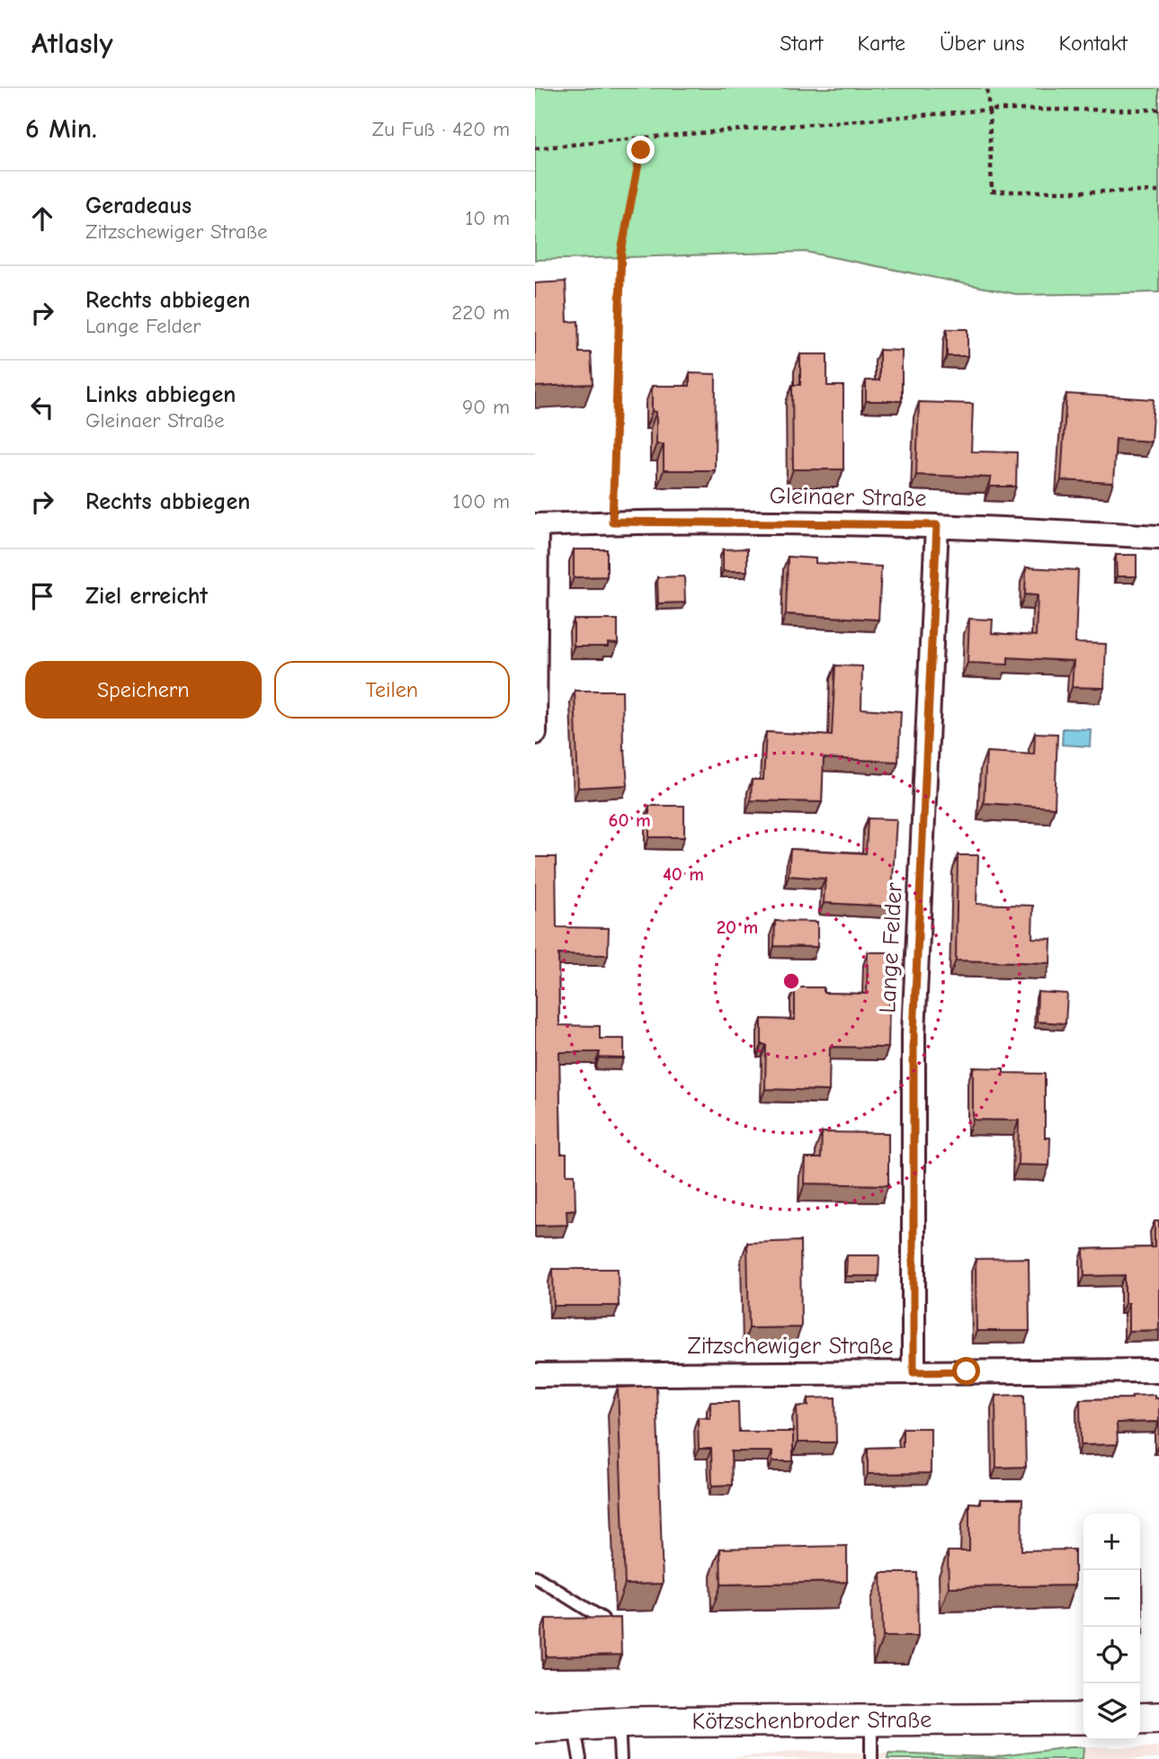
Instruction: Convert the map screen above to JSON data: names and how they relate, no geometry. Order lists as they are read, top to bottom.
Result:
{
  "streets": {
    "street": [
      "Gleinaer Straße",
      "Lange Felder",
      "Zitzschewiger Straße",
      "Kötzschenbroder Straße"
    ]
  },
  "crossings": [
    ["Gleinaer Straße", "Lange Felder"],
    ["Lange Felder", "Zitzschewiger Straße"]
  ],
  "page": {
    "header": "Atlasly",
    "nav": [
      "Start",
      "Karte",
      "Über uns",
      "Kontakt"
    ],
    "heading": ["6 Min.", "Zu Fuß · 420 m"],
    "list": [
      ["Geradeaus", "Zitzschewiger Straße", "10 m"],
      ["Rechts abbiegen", "Lange Felder", "220 m"],
      ["Links abbiegen", "Gleinaer Straße", "90 m"],
      ["Rechts abbiegen", "100 m"],
      "Ziel erreicht"
    ],
    "buttons": ["Speichern", "Teilen"],
    "map_buttons": ["+", "−"]
  },
  "rings": ["60 m", "40 m", "20 m"]
}
